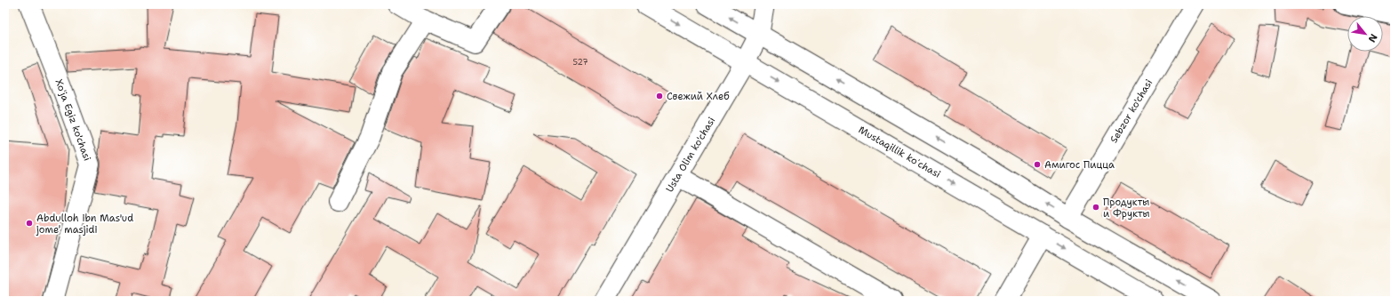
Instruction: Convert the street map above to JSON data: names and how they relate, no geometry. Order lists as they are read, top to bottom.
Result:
{
  "streets": {
    "street": [
      "Sebzor ko'chasi",
      "Xoʻja Egiz ko'chasi",
      "Mustaqillik koʻchasi",
      "Usta Olim ko'chasi"
    ]
  },
  "crossings": [
    ["Mustaqillik koʻchasi", "Usta Olim ko'chasi"]
  ],
  "places": [
    "Свежий Хлеб",
    "Амигос Пицца",
    "Продукты и Фрукты",
    "Abdulloh ibn Mas'ud jome' masjidi"
  ],
  "house_numbers": ["527"],
  "north": "bottom right"
}
